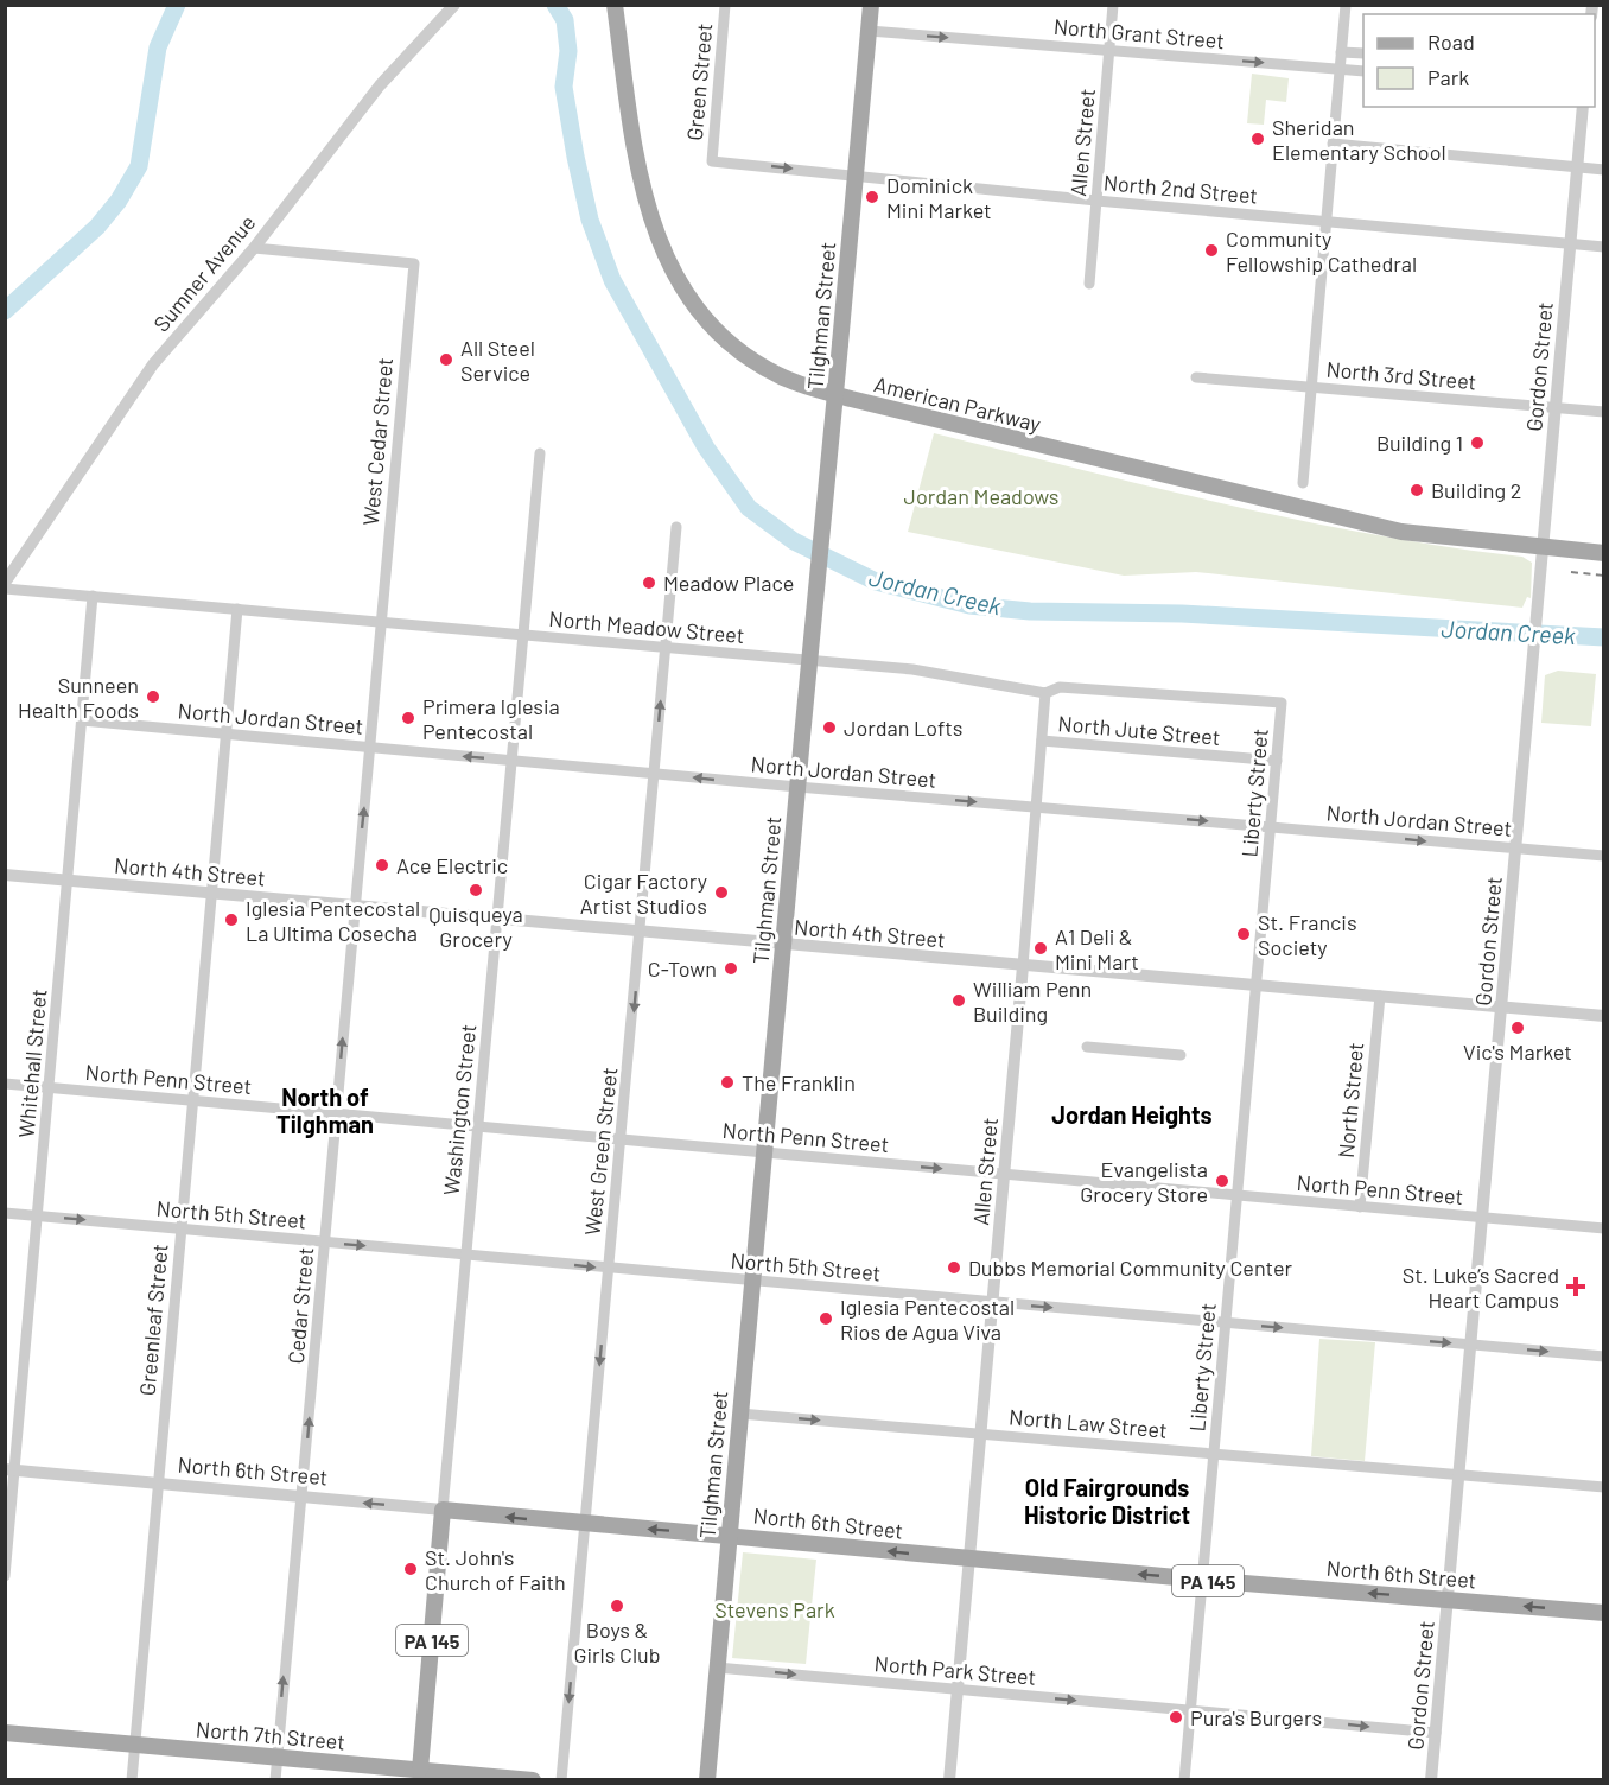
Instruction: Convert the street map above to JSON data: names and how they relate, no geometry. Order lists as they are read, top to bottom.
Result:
{
  "streets": {
    "main road": [
      "Tilghman Street",
      "American Parkway",
      "Washington Street",
      "North 6th Street",
      "PA 145",
      "North 7th Street"
    ],
    "street": [
      "North Grant Street",
      "Green Street",
      "Allen Street",
      "North 2nd Street",
      "Sumner Avenue",
      "Gordon Street",
      "North 3rd Street",
      "West Cedar Street",
      "North Meadow Street",
      "North Jordan Street",
      "North Jute Street",
      "Liberty Street",
      "North 4th Street",
      "Whitehall Street",
      "North Penn Street",
      "North Street",
      "West Green Street",
      "North 5th Street",
      "Cedar Street",
      "Greenleaf Street",
      "North Law Street",
      "North Park Street"
    ]
  },
  "crossings": [
    ["North Grant Street", "Allen Street"],
    ["North Grant Street", "Tilghman Street"],
    ["Green Street", "North 2nd Street"],
    ["Allen Street", "North 2nd Street"],
    ["Allen Street", "North Meadow Street"],
    ["Allen Street", "North Jordan Street"],
    ["Allen Street", "North Jute Street"],
    ["Allen Street", "North 4th Street"],
    ["Allen Street", "North Penn Street"],
    ["Allen Street", "North 5th Street"],
    ["Allen Street", "North Law Street"],
    ["Allen Street", "North 6th Street"],
    ["Allen Street", "North Park Street"],
    ["North 2nd Street", "Tilghman Street"],
    ["North 2nd Street", "Gordon Street"],
    ["Sumner Avenue", "West Cedar Street"],
    ["Tilghman Street", "North Jordan Street"],
    ["Tilghman Street", "North 4th Street"],
    ["Tilghman Street", "North Penn Street"],
    ["Tilghman Street", "North 5th Street"],
    ["Tilghman Street", "North Law Street"],
    ["Tilghman Street", "North 6th Street"],
    ["Tilghman Street", "North Park Street"],
    ["Gordon Street", "North 3rd Street"],
    ["Gordon Street", "American Parkway"],
    ["Gordon Street", "North Jordan Street"],
    ["Gordon Street", "North 4th Street"],
    ["Gordon Street", "North Penn Street"],
    ["Gordon Street", "North 5th Street"],
    ["Gordon Street", "North Law Street"],
    ["Gordon Street", "North 6th Street"],
    ["Gordon Street", "North Park Street"],
    ["West Cedar Street", "North Meadow Street"],
    ["West Cedar Street", "Cedar Street"],
    ["North Meadow Street", "Liberty Street"],
    ["North Meadow Street", "Whitehall Street"],
    ["North Meadow Street", "Washington Street"],
    ["North Meadow Street", "West Green Street"],
    ["North Meadow Street", "Cedar Street"],
    ["North Meadow Street", "Greenleaf Street"],
    ["North Jordan Street", "Liberty Street"],
    ["North Jordan Street", "Whitehall Street"],
    ["North Jordan Street", "Washington Street"],
    ["North Jordan Street", "West Green Street"],
    ["North Jordan Street", "Cedar Street"],
    ["North Jordan Street", "Greenleaf Street"],
    ["North Jute Street", "Liberty Street"],
    ["Liberty Street", "North 4th Street"],
    ["Liberty Street", "North Penn Street"],
    ["Liberty Street", "North 5th Street"],
    ["Liberty Street", "North Law Street"],
    ["Liberty Street", "North 6th Street"],
    ["Liberty Street", "North Park Street"],
    ["North 4th Street", "Whitehall Street"],
    ["North 4th Street", "North Street"],
    ["North 4th Street", "Washington Street"],
    ["North 4th Street", "West Green Street"],
    ["North 4th Street", "Cedar Street"],
    ["North 4th Street", "Greenleaf Street"],
    ["Whitehall Street", "North Penn Street"],
    ["Whitehall Street", "North 5th Street"],
    ["Whitehall Street", "North 6th Street"],
    ["North Penn Street", "North Street"],
    ["North Penn Street", "Washington Street"],
    ["North Penn Street", "West Green Street"],
    ["North Penn Street", "Cedar Street"],
    ["North Penn Street", "Greenleaf Street"],
    ["Washington Street", "North 5th Street"],
    ["Washington Street", "North 6th Street"],
    ["Washington Street", "North 7th Street"],
    ["West Green Street", "North 5th Street"],
    ["West Green Street", "North 6th Street"],
    ["North 5th Street", "Cedar Street"],
    ["North 5th Street", "Greenleaf Street"],
    ["Cedar Street", "North 6th Street"],
    ["Cedar Street", "North 7th Street"],
    ["Greenleaf Street", "North 6th Street"],
    ["Greenleaf Street", "North 7th Street"]
  ],
  "one_way": [
    "North Grant Street",
    "North 5th Street",
    "Cedar Street",
    "North 6th Street",
    "North Park Street"
  ],
  "districts": ["North of Tilghman", "Jordan Heights", "Old Fairgrounds Historic District"],
  "water": ["Jordan Creek"],
  "parks": ["Jordan Meadows", "Stevens Park"],
  "places": {
    "other": [
      "Sheridan Elementary School",
      "Dominick Mini Market",
      "Community Fellowship Cathedral",
      "All Steel Service",
      "Building 1",
      "Building 2",
      "Meadow Place",
      "Sunneen Health Foods",
      "Primera Iglesia Pentecostal",
      "Jordan Lofts",
      "Ace Electric",
      "Quisqueya Grocery",
      "Cigar Factory Artist Studios",
      "Iglesia Pentecostal La Ultima Cosecha",
      "St. Francis Society",
      "A1 Deli & Mini Mart",
      "C-Town",
      "William Penn Building",
      "Vic's Market",
      "The Franklin",
      "Evangelista Grocery Store",
      "Dubbs Memorial Community Center",
      "Iglesia Pentecostal Rios de Agua Viva",
      "St. John's Church of Faith",
      "Boys & Girls Club",
      "Pura's Burgers"
    ],
    "health": ["St. Luke’s Sacred Heart Campus"]
  },
  "legend": ["Road", "Park"]
}
